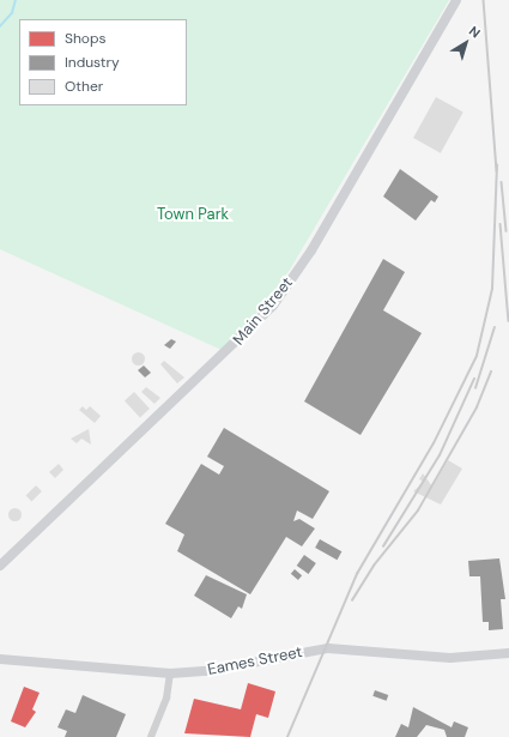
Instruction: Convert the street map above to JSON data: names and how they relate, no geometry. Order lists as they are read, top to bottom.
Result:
{
  "streets": {
    "main road": ["Main Street", "Eames Street"]
  },
  "parks": ["Town Park"],
  "legend": ["Shops", "Industry", "Other"],
  "north": "top right"
}
